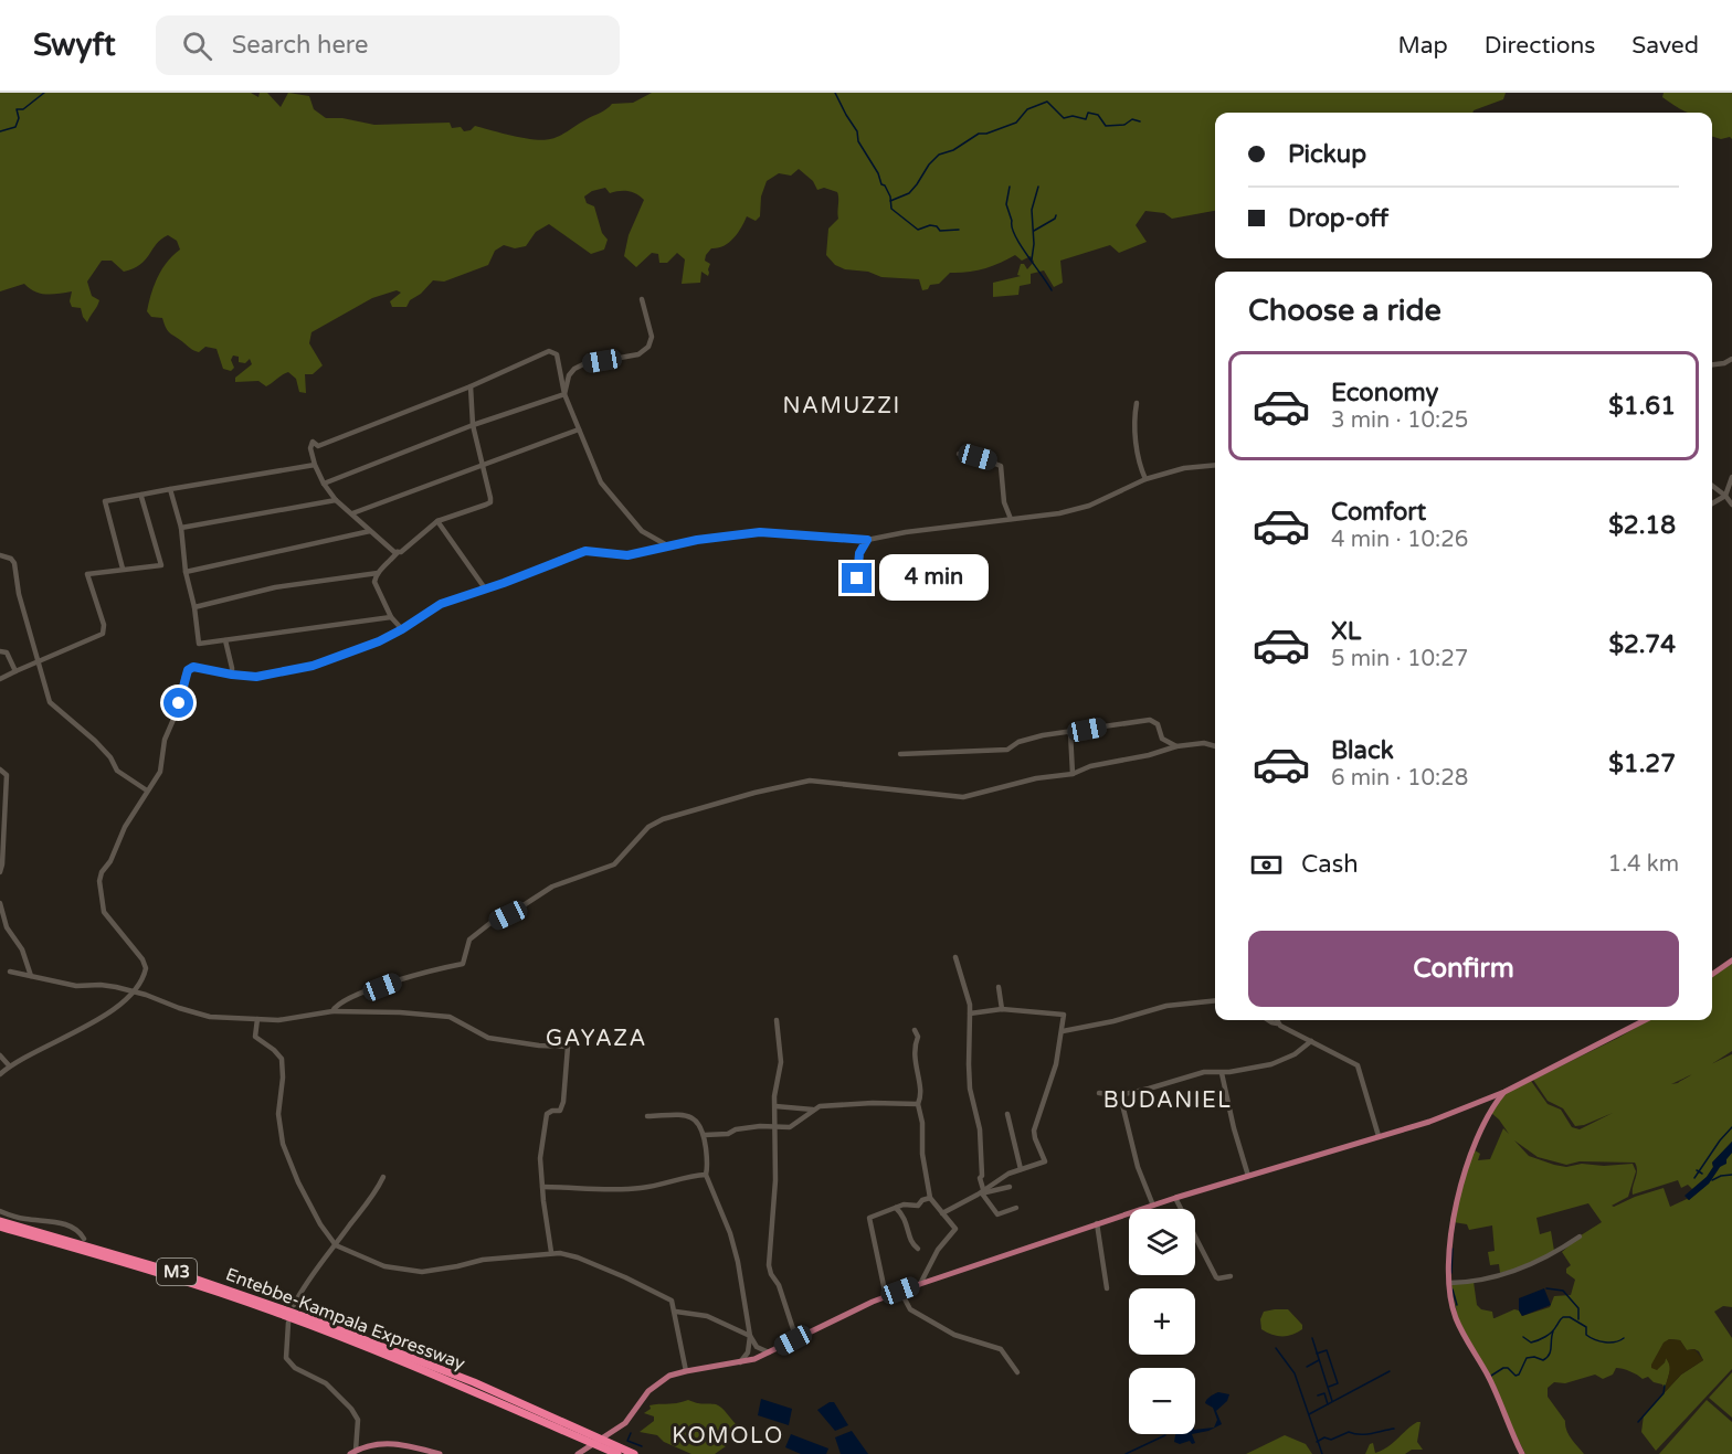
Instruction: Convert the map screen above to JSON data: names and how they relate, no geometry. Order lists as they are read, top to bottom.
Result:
{
  "streets": {
    "highway": ["M3", "Entebbe-Kampala Expressway"]
  },
  "districts": [
    "NAMUZZI",
    "GAYAZA",
    "BUDANIEL",
    "KOMOLO"
  ],
  "page": {
    "header": "Swyft",
    "search": "Search here",
    "nav": ["Map", "Directions", "Saved"],
    "banner": ["Pickup", "Drop-off"],
    "heading": "Choose a ride",
    "list": [
      {
        "name": "Economy",
        "note": "3 min · 10:25",
        "value": "$1.61"
      },
      {
        "name": "Comfort",
        "note": "4 min · 10:26",
        "value": "$2.18"
      },
      {
        "name": "XL",
        "note": "5 min · 10:27",
        "value": "$2.74"
      },
      {
        "name": "Black",
        "note": "6 min · 10:28",
        "value": "$1.27"
      }
    ],
    "bubble": "4 min",
    "pay": ["Cash", "1.4 km"],
    "buttons": "Confirm",
    "map_buttons": ["+", "−"]
  }
}
